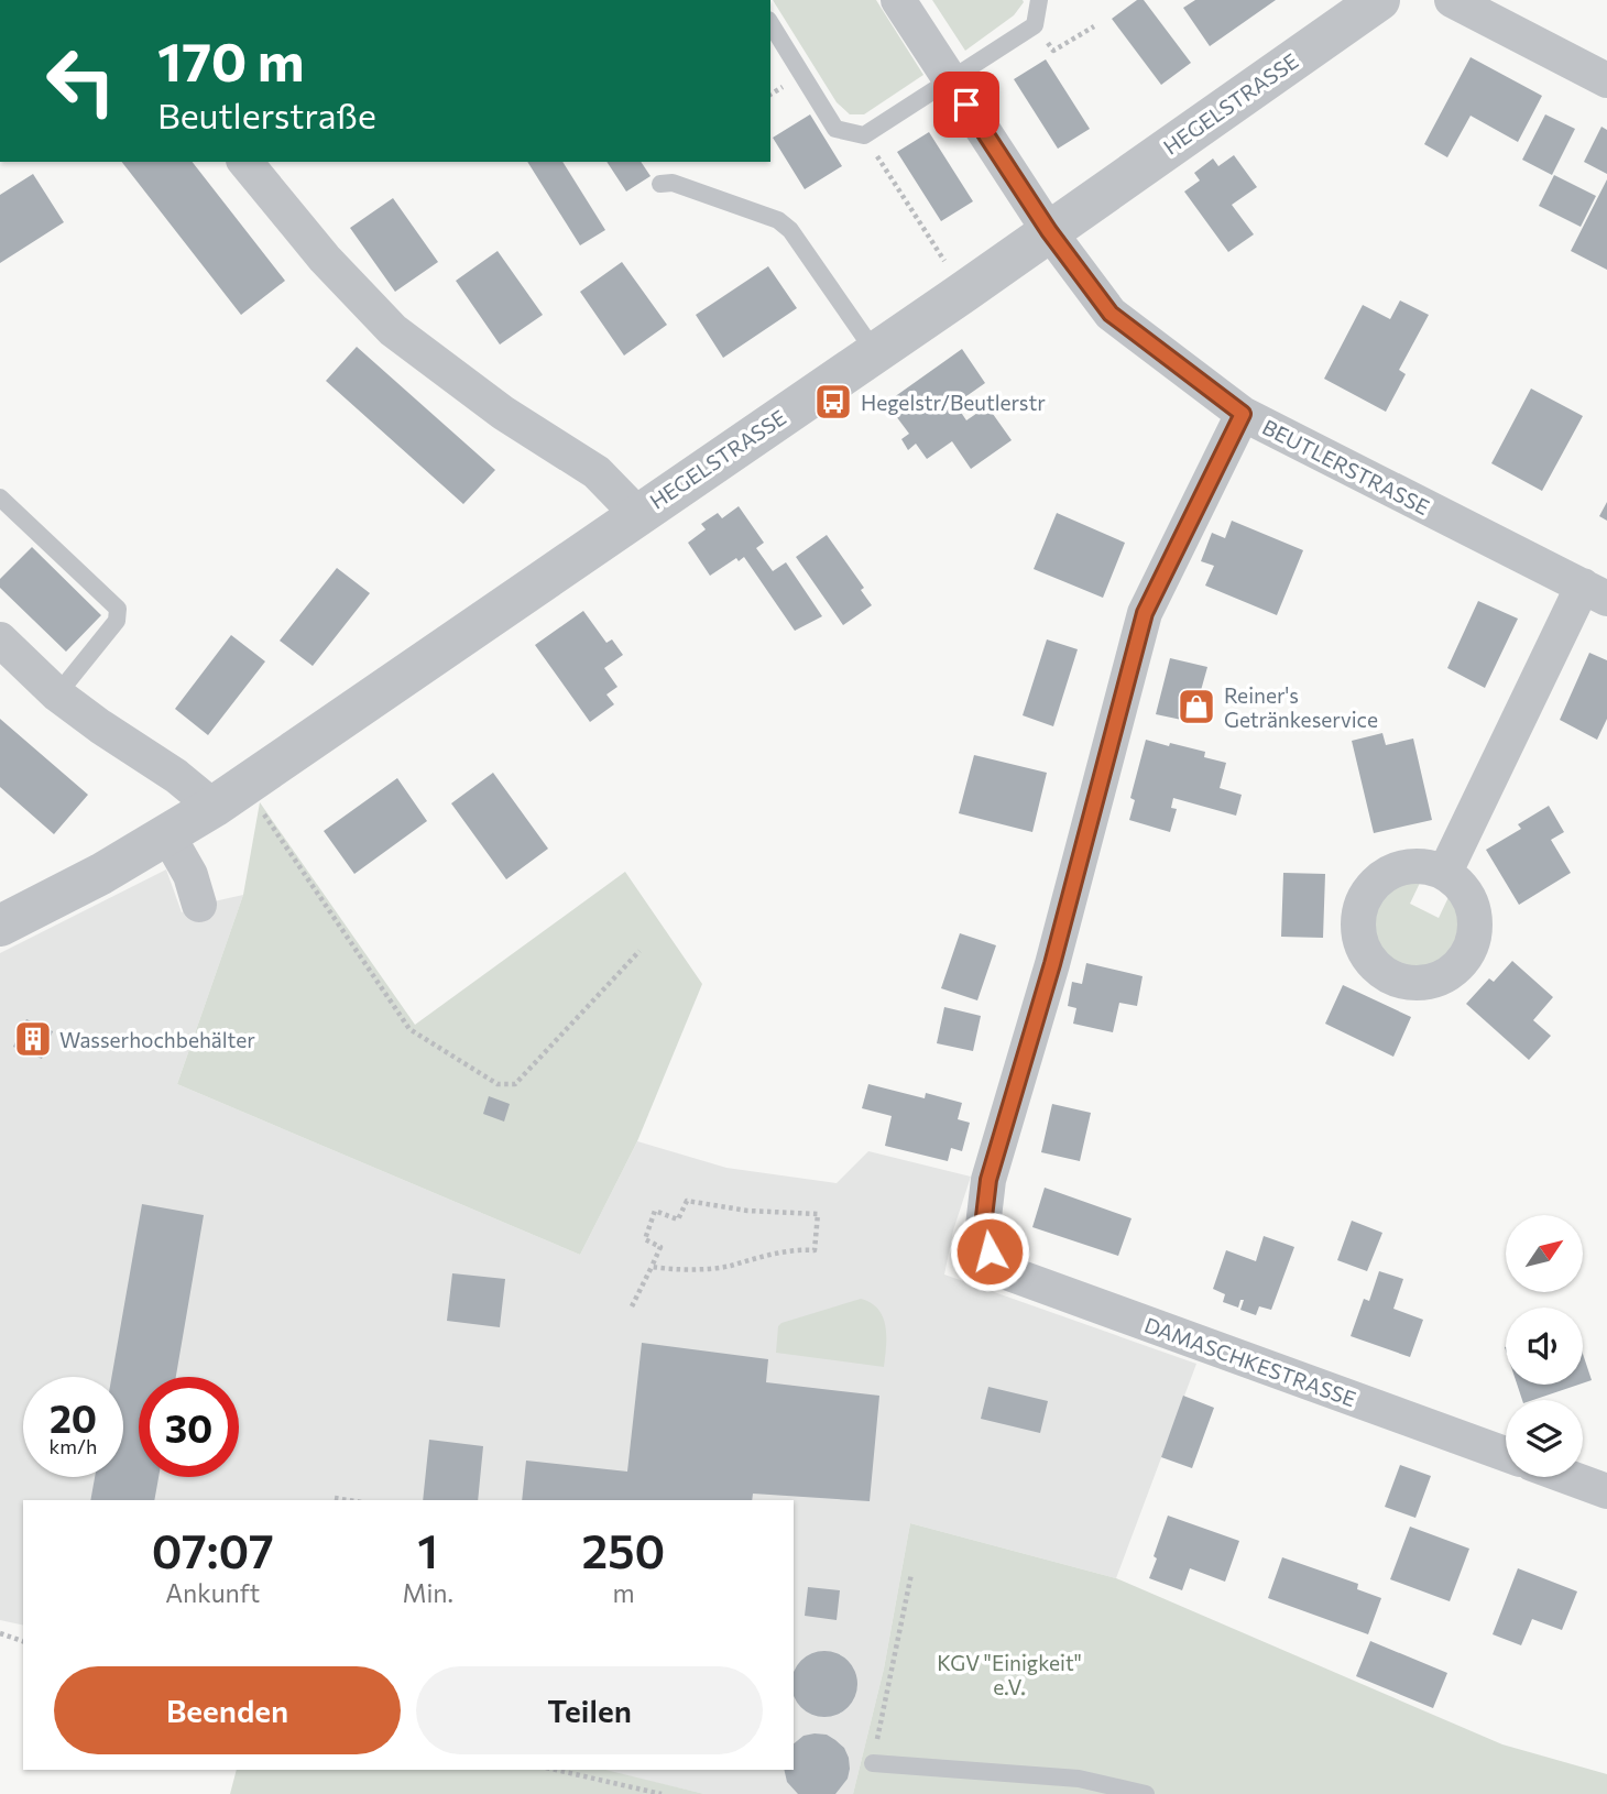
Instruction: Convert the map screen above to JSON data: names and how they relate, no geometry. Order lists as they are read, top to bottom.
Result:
{
  "streets": {
    "street": ["HEGELSTRASSE", "BEUTLERSTRASSE", "DAMASCHKESTRASSE"]
  },
  "crossings": [
    ["HEGELSTRASSE", "BEUTLERSTRASSE"],
    ["BEUTLERSTRASSE", "DAMASCHKESTRASSE"]
  ],
  "parks": ["KGV \"Einigkeit\" e.V."],
  "places": {
    "bus stop": ["Hegelstr/Beutlerstr"],
    "shop": ["Reiner's Getränkeservice"],
    "building": ["Wasserhochbehälter"]
  },
  "north": "top right",
  "page": {
    "turn": ["170 m", "Beutlerstraße"],
    "speed": "20 km/h",
    "limit": "30",
    "eta": [
      "07:07",
      "Ankunft",
      "1",
      "Min.",
      "250",
      "m"
    ],
    "buttons": ["Beenden", "Teilen"]
  }
}
